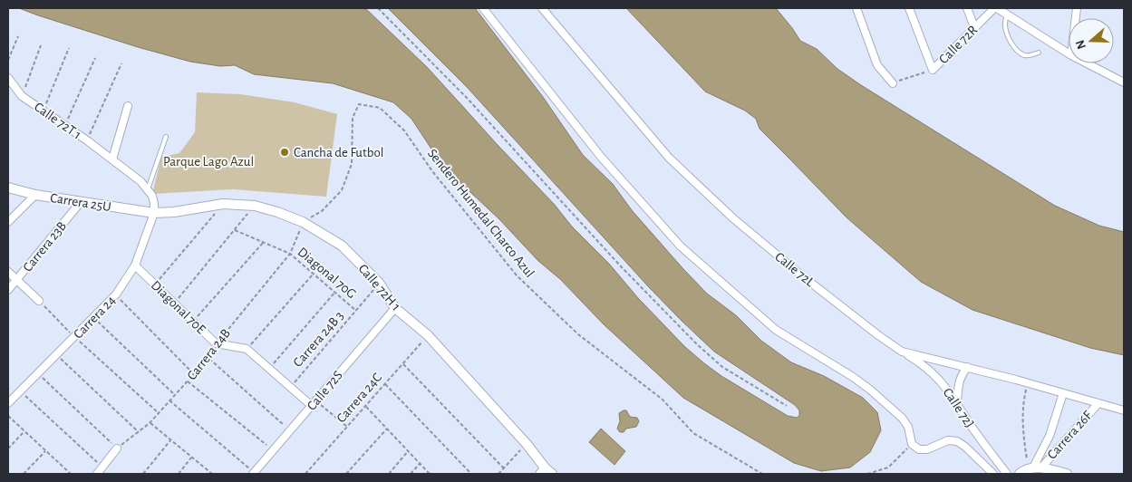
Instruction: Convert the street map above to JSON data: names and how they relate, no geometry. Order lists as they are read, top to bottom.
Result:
{
  "streets": {
    "street": [
      "Calle 72R",
      "Calle 72T 1",
      "Carrera 25U",
      "Carrera 23B",
      "Calle 72L",
      "Calle 72H 1",
      "Diagonal 70E",
      "Carrera 24",
      "Calle 72S",
      "Calle 72J",
      "Carrera 26F"
    ],
    "path": [
      "Sendero Humedal Charco Azul",
      "Diagonal 70G",
      "Carrera 24B 3",
      "Carrera 24B",
      "Carrera 24C"
    ]
  },
  "crossings": [
    ["Carrera 25U", "Carrera 23B"],
    ["Carrera 25U", "Calle 72H 1"],
    ["Carrera 25U", "Carrera 24"],
    ["Sendero Humedal Charco Azul", "Calle 72H 1"],
    ["Sendero Humedal Charco Azul", "Carrera 24B"],
    ["Calle 72L", "Calle 72J"],
    ["Calle 72L", "Carrera 26F"],
    ["Diagonal 70G", "Carrera 24B 3"],
    ["Diagonal 70G", "Carrera 24B"],
    ["Calle 72H 1", "Carrera 24"],
    ["Calle 72H 1", "Carrera 24B 3"],
    ["Calle 72H 1", "Carrera 24B"],
    ["Calle 72H 1", "Calle 72S"],
    ["Calle 72H 1", "Carrera 24C"],
    ["Diagonal 70E", "Carrera 24"],
    ["Diagonal 70E", "Carrera 24B"]
  ],
  "parks": ["Parque Lago Azul"],
  "places": ["Cancha de Futbol"],
  "north": "left"
}
